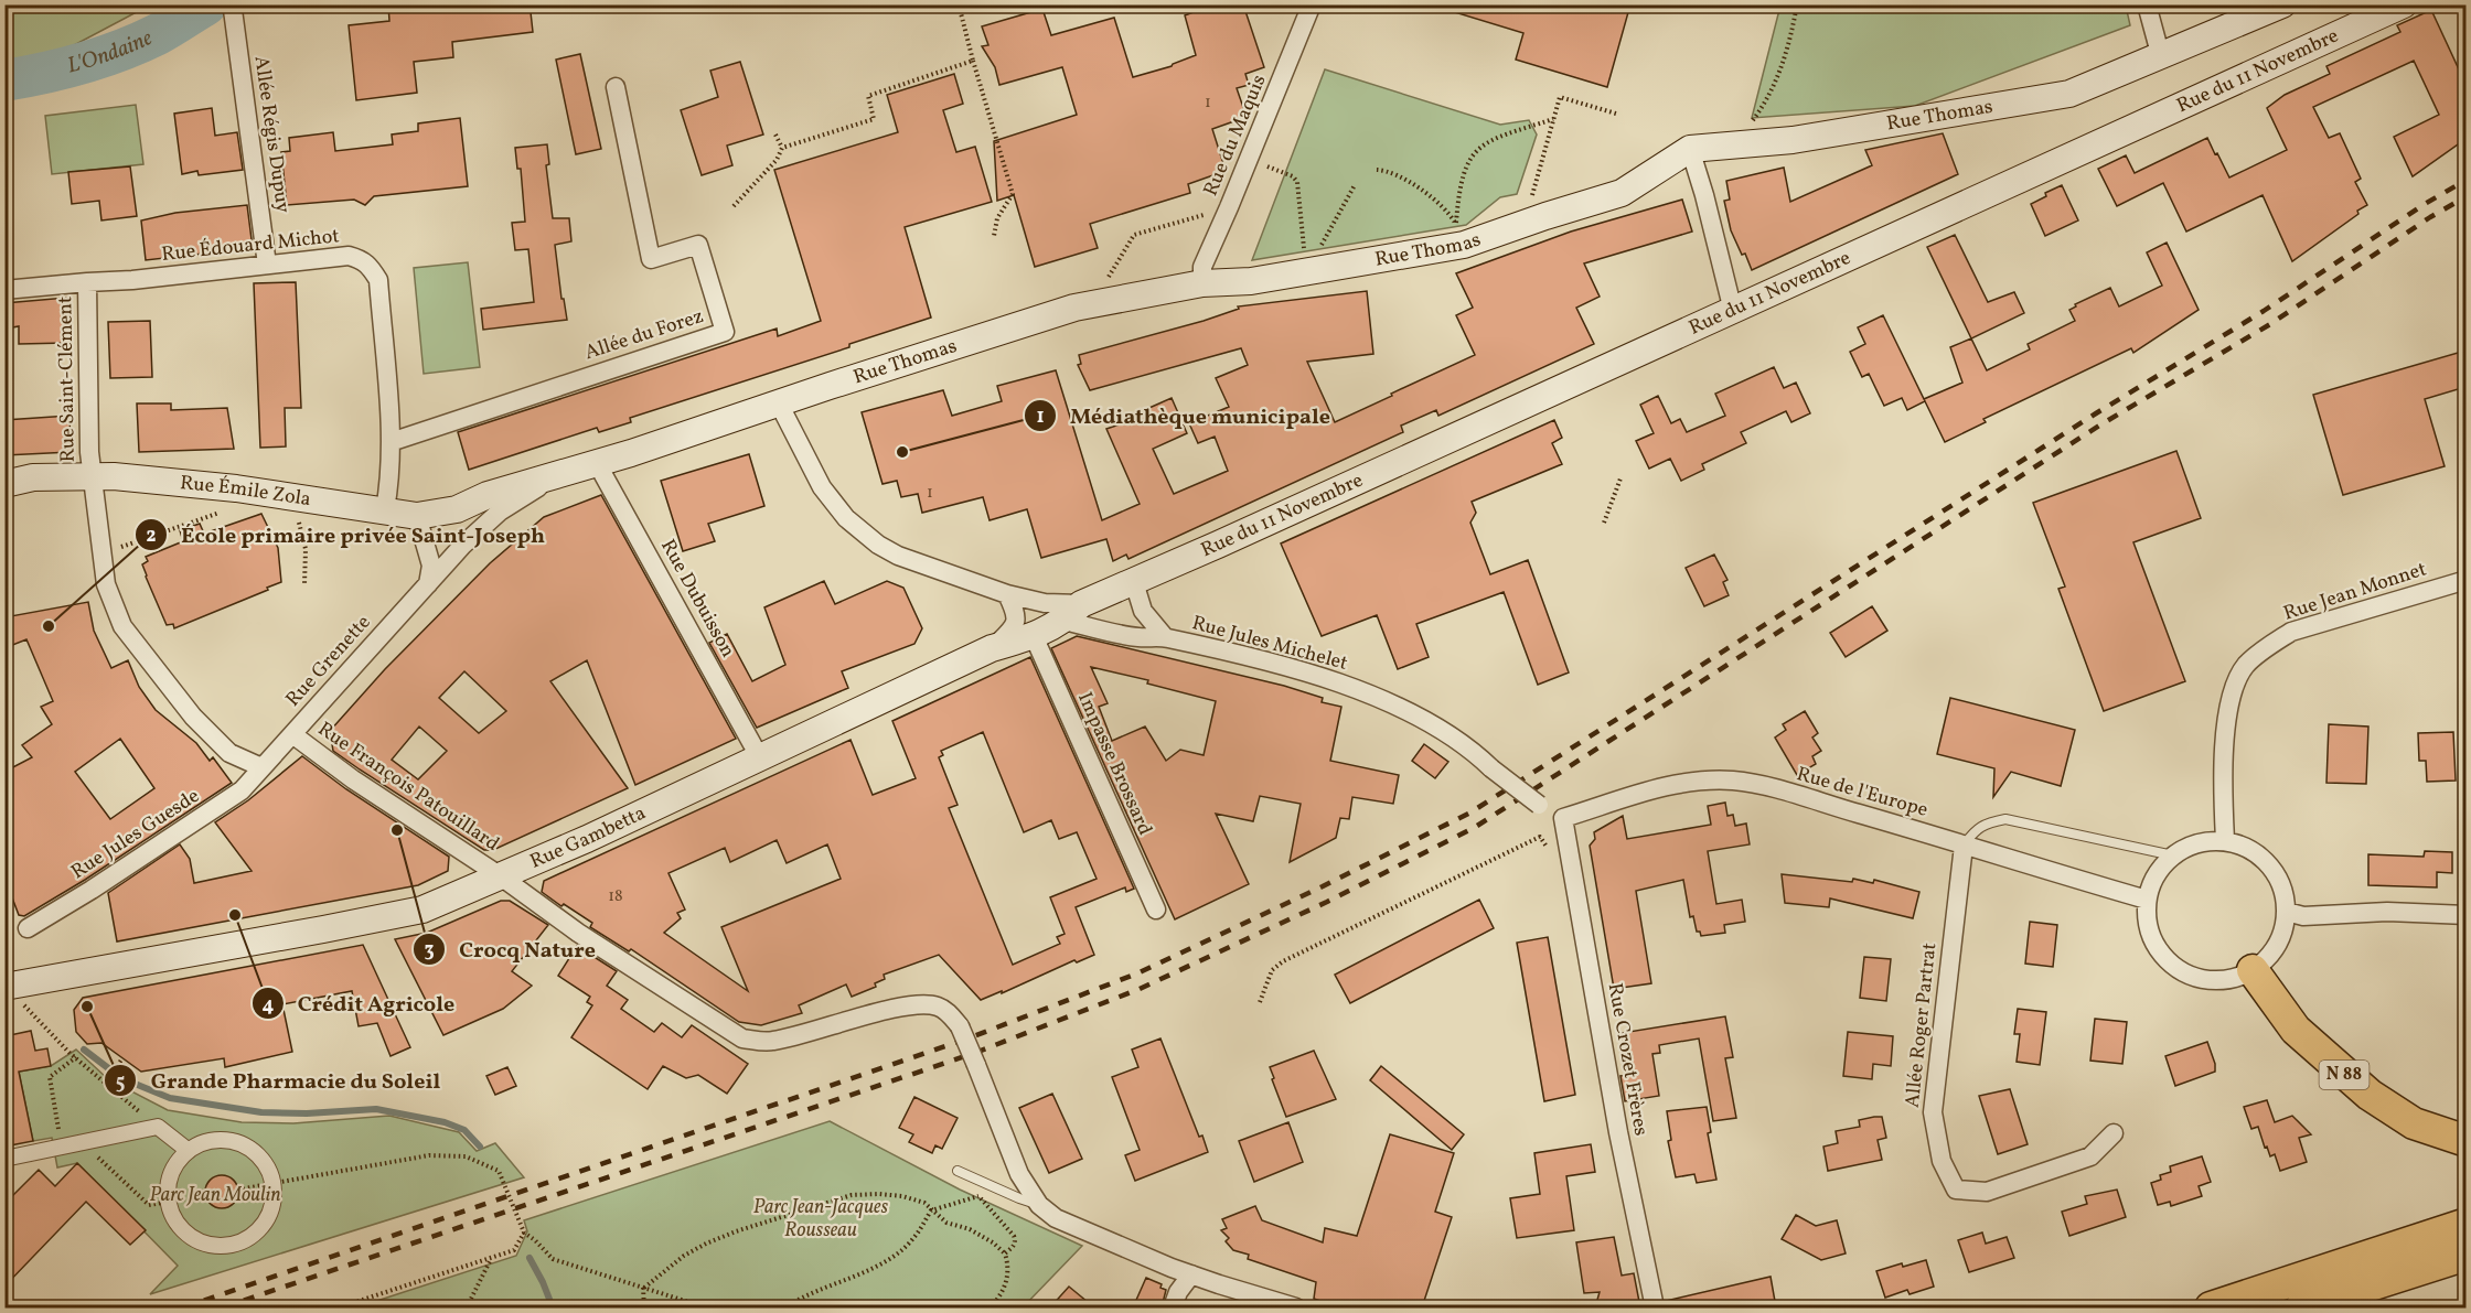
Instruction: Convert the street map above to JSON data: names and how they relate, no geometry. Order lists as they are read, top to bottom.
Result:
{
  "streets": {
    "highway": ["N 88"],
    "main road": [
      "Rue du 11 Novembre",
      "Rue Thomas",
      "Rue Émile Zola",
      "Rue Gambetta"
    ],
    "street": [
      "Allée Régis Dupuy",
      "Rue du Maquis",
      "Rue Édouard Michot",
      "Allée du Forez",
      "Rue Saint-Clément",
      "Rue Jean Monnet",
      "Rue Dubuisson",
      "Rue Jules Michelet",
      "Rue Grenette",
      "Impasse Brossard",
      "Rue François Patouillard",
      "Rue de l'Europe",
      "Rue Jules Guesde",
      "Allée Roger Partrat",
      "Rue Crozet Frères"
    ]
  },
  "crossings": [
    ["Rue du 11 Novembre", "Rue Jules Michelet"],
    ["Rue du 11 Novembre", "Rue Gambetta"],
    ["Rue Thomas", "Rue du Maquis"],
    ["Rue Thomas", "Rue Émile Zola"],
    ["Rue Thomas", "Rue Dubuisson"],
    ["Rue Thomas", "Rue Jules Michelet"],
    ["Rue Thomas", "Rue Grenette"],
    ["Allée Régis Dupuy", "Rue Édouard Michot"],
    ["Rue Édouard Michot", "Allée du Forez"],
    ["Rue Édouard Michot", "Rue Saint-Clément"],
    ["Rue Édouard Michot", "Rue Émile Zola"],
    ["Rue Saint-Clément", "Rue Émile Zola"],
    ["Rue Saint-Clément", "Rue Grenette"],
    ["Rue Saint-Clément", "Rue Jules Guesde"],
    ["Rue Émile Zola", "Rue Grenette"],
    ["Rue Jean Monnet", "Rue de l'Europe"],
    ["Rue Jean Monnet", "N 88"],
    ["Rue Dubuisson", "Rue Gambetta"],
    ["Rue Jules Michelet", "Rue de l'Europe"],
    ["Rue Jules Michelet", "Rue Gambetta"],
    ["Rue Jules Michelet", "Rue Crozet Frères"],
    ["Rue Grenette", "Rue François Patouillard"],
    ["Rue Grenette", "Rue Jules Guesde"],
    ["Impasse Brossard", "Rue Gambetta"],
    ["Rue François Patouillard", "Rue Gambetta"],
    ["Rue de l'Europe", "Allée Roger Partrat"],
    ["Rue de l'Europe", "Rue Crozet Frères"],
    ["Rue de l'Europe", "N 88"]
  ],
  "water": ["L'Ondaine"],
  "parks": ["Parc Jean Moulin", "Parc Jean-Jacques Rousseau"],
  "places": [
    "Médiathèque municipale",
    "École primaire privée Saint-Joseph",
    "Crocq Nature",
    "Crédit Agricole",
    "Grande Pharmacie du Soleil"
  ],
  "house_numbers": ["1", "1", "18"]
}
